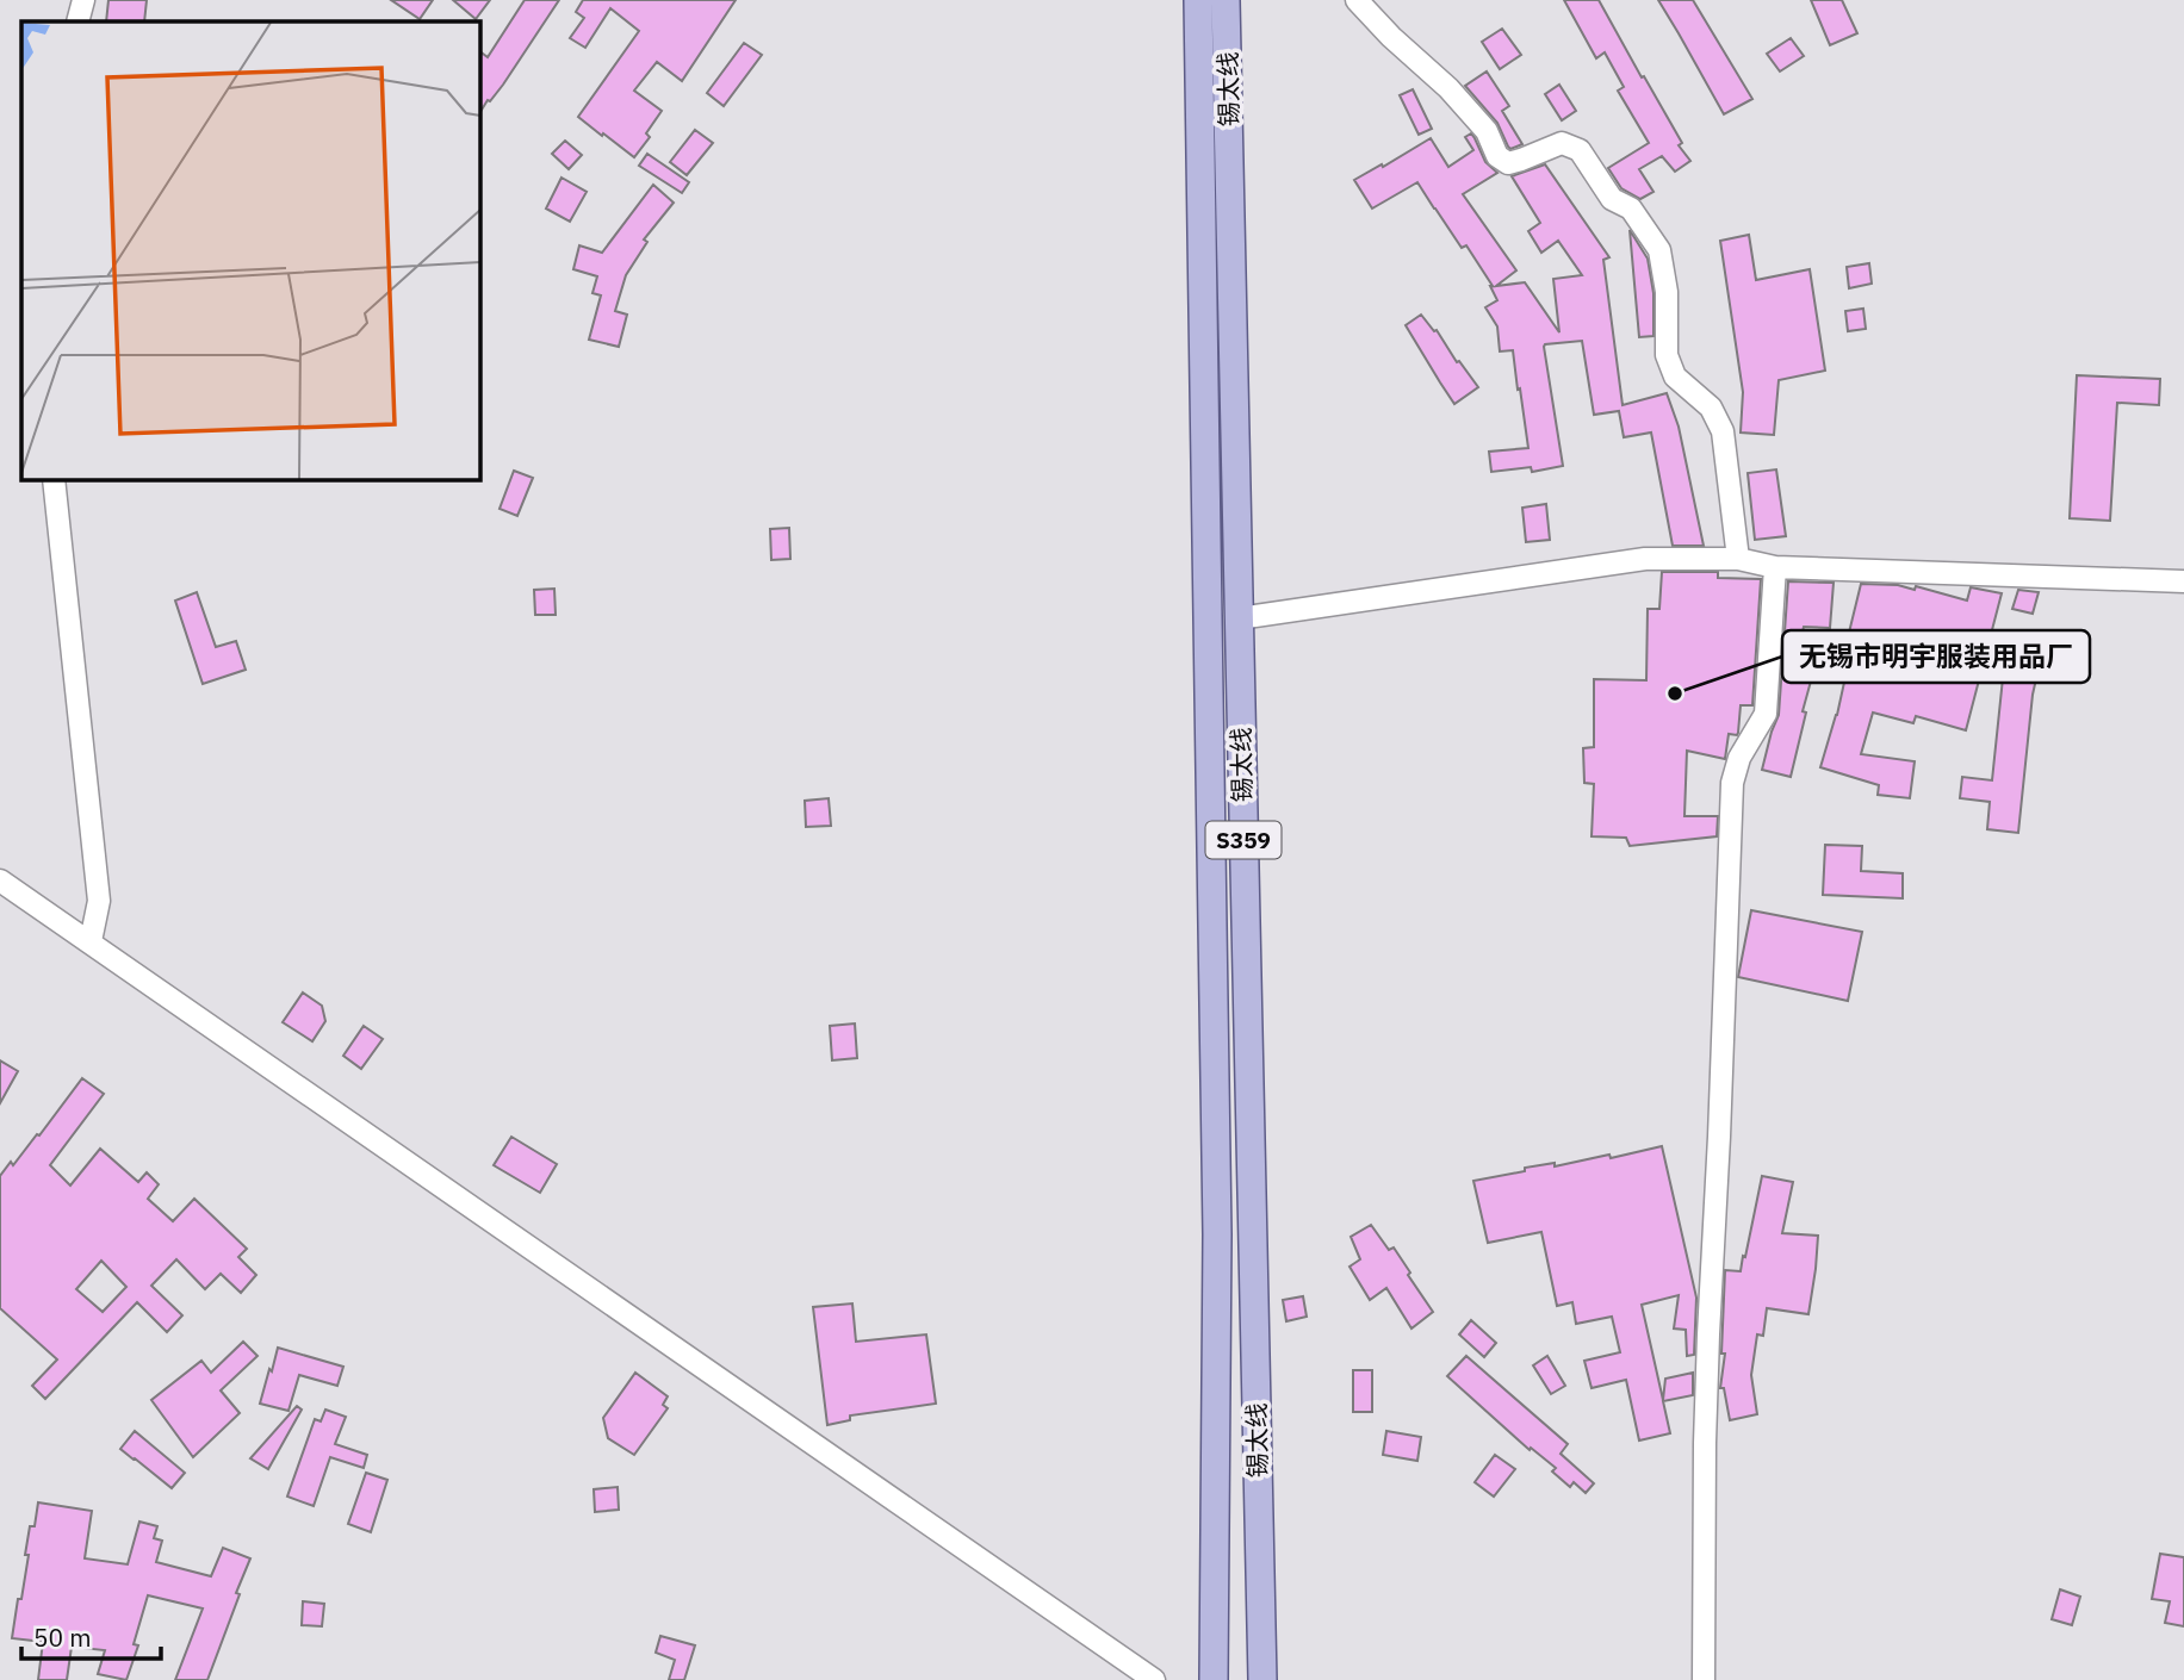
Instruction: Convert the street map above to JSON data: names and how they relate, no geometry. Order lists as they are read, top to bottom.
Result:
{
  "streets": {
    "main road": ["锡太线", "S359"]
  },
  "places": ["无锡市明宇服装用品厂"],
  "scale_bar": "50 m"
}
